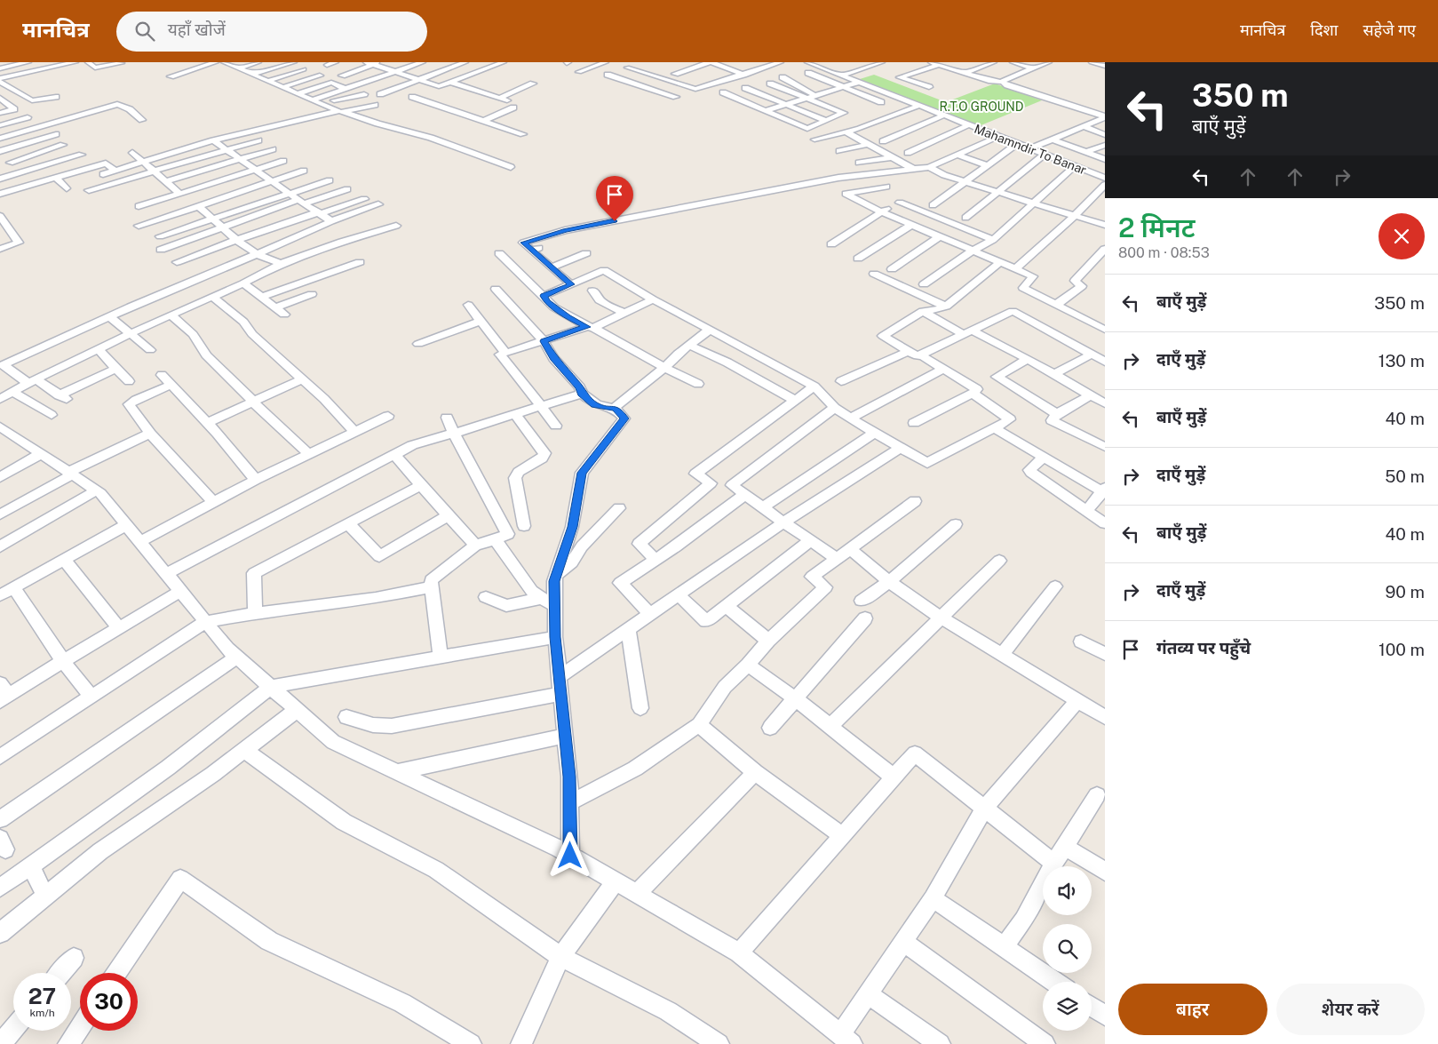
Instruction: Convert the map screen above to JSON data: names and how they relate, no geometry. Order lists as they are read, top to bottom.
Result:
{
  "streets": {
    "street": ["Mahamndir To Banar"]
  },
  "parks": ["R.T.O GROUND"],
  "page": {
    "header": "मानचित्र",
    "search": "यहाँ खोजें",
    "nav": ["मानचित्र", "दिशा", "सहेजे गए"],
    "turn": ["350 m", "बाएँ मुड़ें"],
    "heading": ["2 मिनट", "800 m · 08:53"],
    "list": [
      {
        "name": "बाएँ मुड़ें",
        "value": "350 m"
      },
      {
        "name": "दाएँ मुड़ें",
        "value": "130 m"
      },
      {
        "name": "बाएँ मुड़ें",
        "value": "40 m"
      },
      {
        "name": "दाएँ मुड़ें",
        "value": "50 m"
      },
      {
        "name": "बाएँ मुड़ें",
        "value": "40 m"
      },
      {
        "name": "दाएँ मुड़ें",
        "value": "90 m"
      },
      {
        "name": "गंतव्य पर पहुँचे",
        "value": "100 m"
      }
    ],
    "speed": "27 km/h",
    "limit": "30",
    "buttons": ["बाहर", "शेयर करें"]
  }
}
